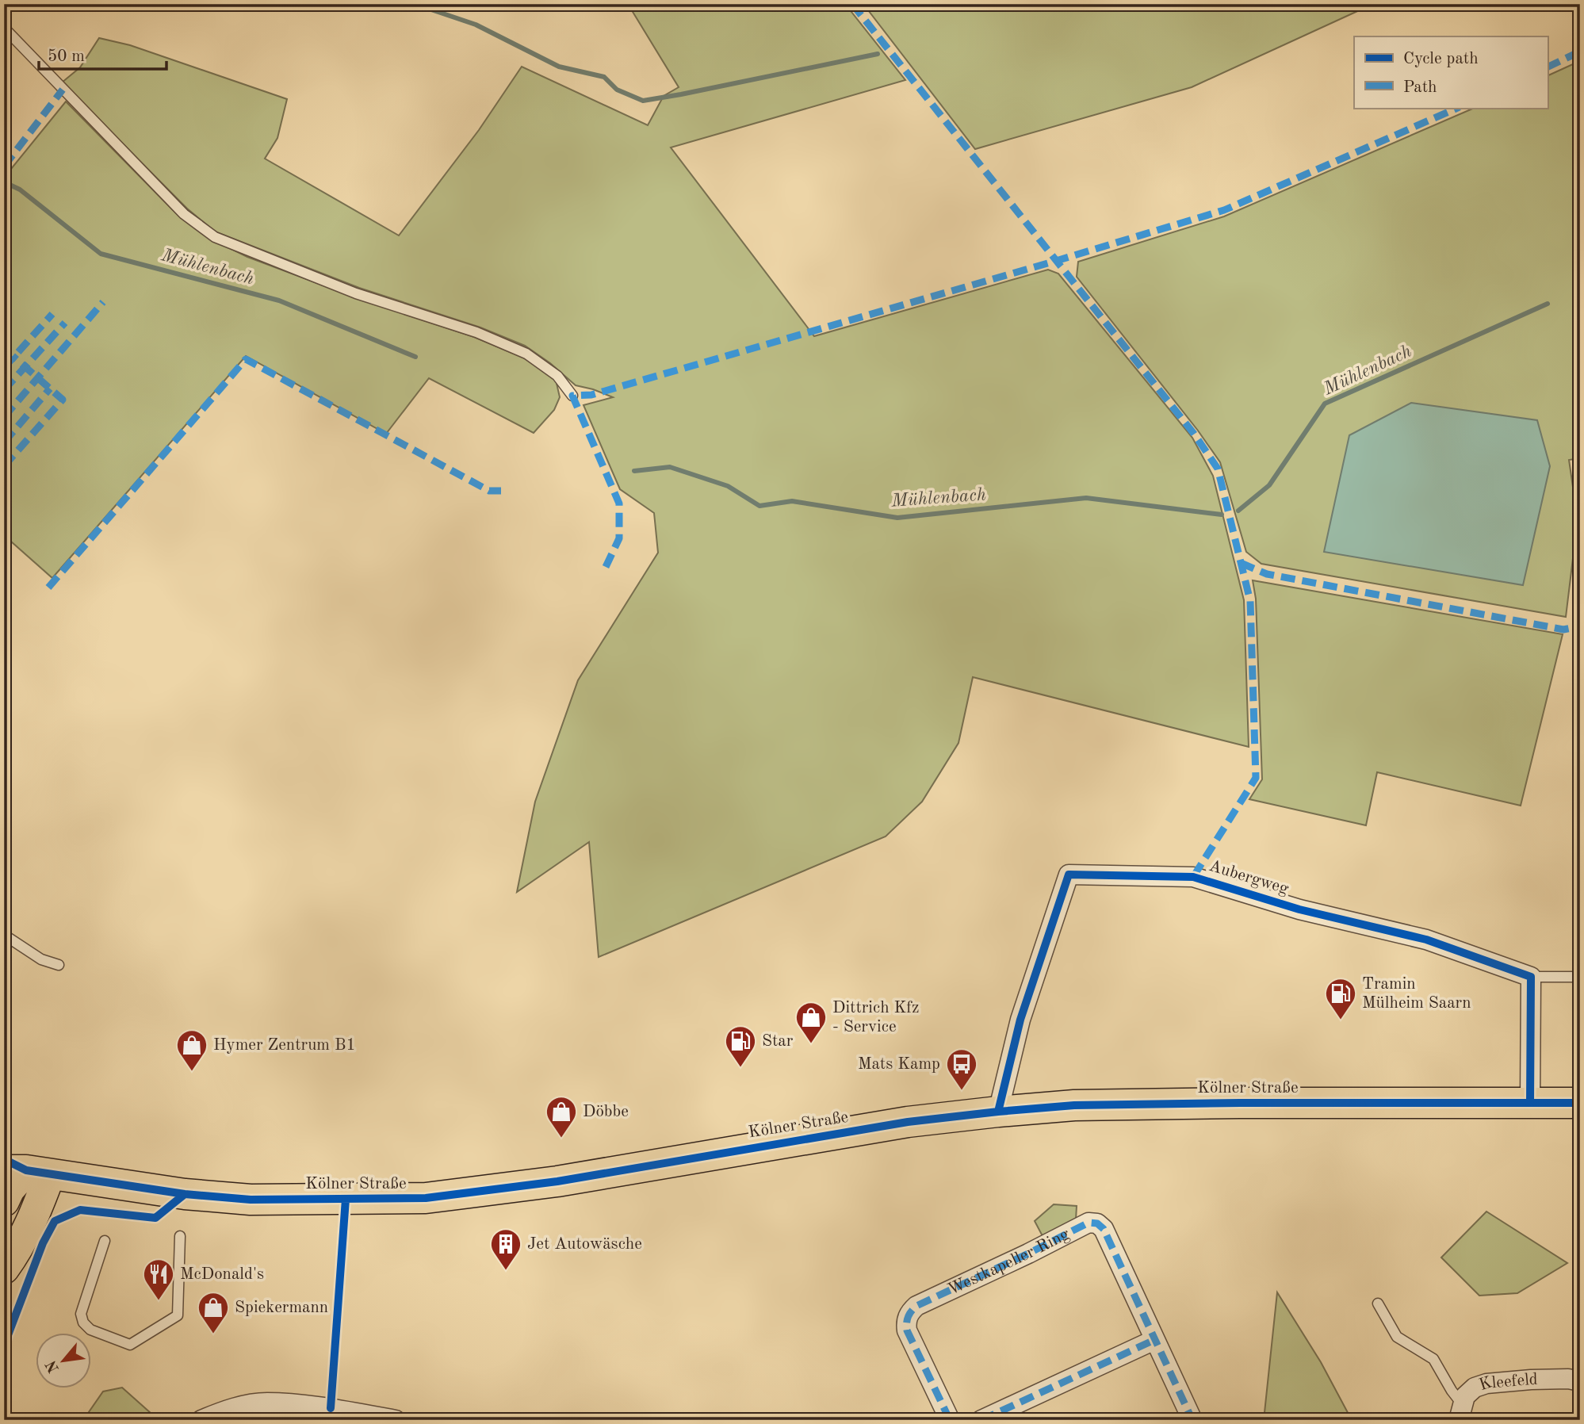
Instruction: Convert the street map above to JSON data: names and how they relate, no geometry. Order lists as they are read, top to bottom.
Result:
{
  "streets": {
    "main road": ["Kölner Straße"],
    "street": ["Aubergweg", "Westkapeller Ring", "Kleefeld"]
  },
  "crossings": [
    ["Aubergweg", "Kölner Straße"]
  ],
  "water": ["Mühlenbach"],
  "places": {
    "fuel station": ["Tramin Mülheim Saarn", "Star"],
    "shop": [
      "Dittrich Kfz - Service",
      "Hymer Zentrum B1",
      "Döbbe",
      "Spiekermann"
    ],
    "bus stop": ["Mats Kamp"],
    "building": ["Jet Autowäsche"],
    "restaurant": ["McDonald's"]
  },
  "legend": ["Cycle path", "Path"],
  "scale_bar": "50 m",
  "north": "bottom left"
}
